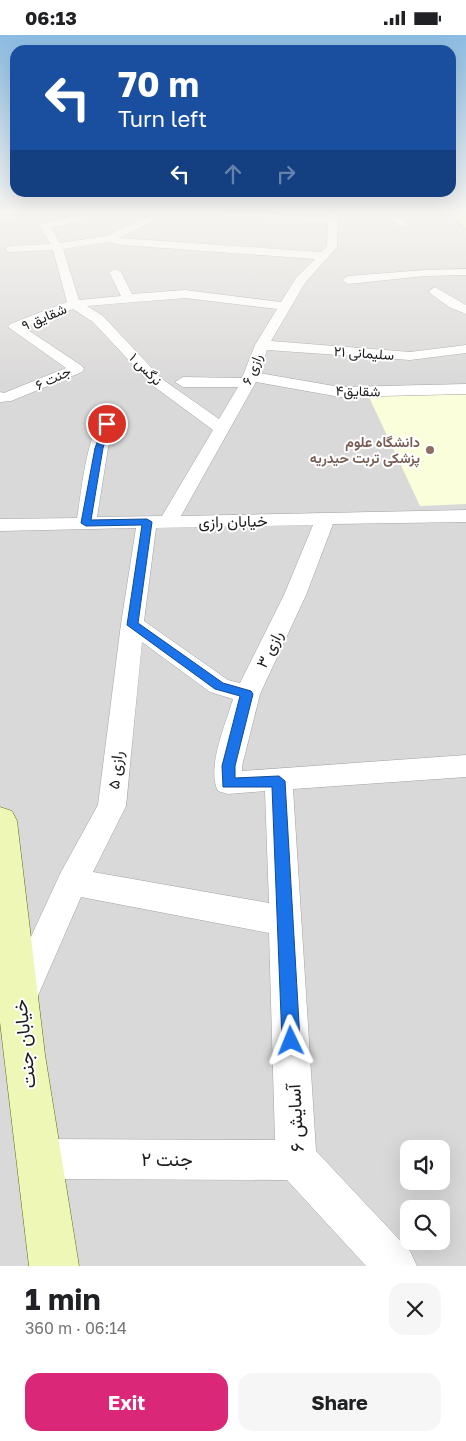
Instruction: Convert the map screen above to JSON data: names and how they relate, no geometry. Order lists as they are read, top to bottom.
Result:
{
  "streets": {
    "street": [
      "شقایق ۹",
      "سلیمانی ۲۱",
      "نرگس ۱",
      "رازی ۶",
      "جنت ۶",
      "شقایق۴",
      "خیابان رازی",
      "رازی ۳",
      "رازی ۵",
      "خیابان جنت",
      "آسایش ۶",
      "جنت ۲"
    ]
  },
  "crossings": [
    ["شقایق ۹", "نرگس ۱"],
    ["شقایق ۹", "رازی ۶"],
    ["شقایق ۹", "جنت ۶"],
    ["سلیمانی ۲۱", "رازی ۶"],
    ["نرگس ۱", "رازی ۶"],
    ["رازی ۶", "شقایق۴"],
    ["رازی ۶", "خیابان رازی"],
    ["رازی ۶", "رازی ۵"],
    ["خیابان رازی", "رازی ۳"],
    ["خیابان رازی", "رازی ۵"],
    ["رازی ۳", "آسایش ۶"],
    ["رازی ۵", "خیابان جنت"],
    ["خیابان جنت", "جنت ۲"],
    ["آسایش ۶", "جنت ۲"]
  ],
  "places": ["دانشگاه علوم پزشکی تربت حیدریه"],
  "page": {
    "status": "06:13",
    "turn": ["70 m", "Turn left"],
    "heading": ["1 min", "360 m · 06:14"],
    "buttons": ["Exit", "Share"]
  }
}
